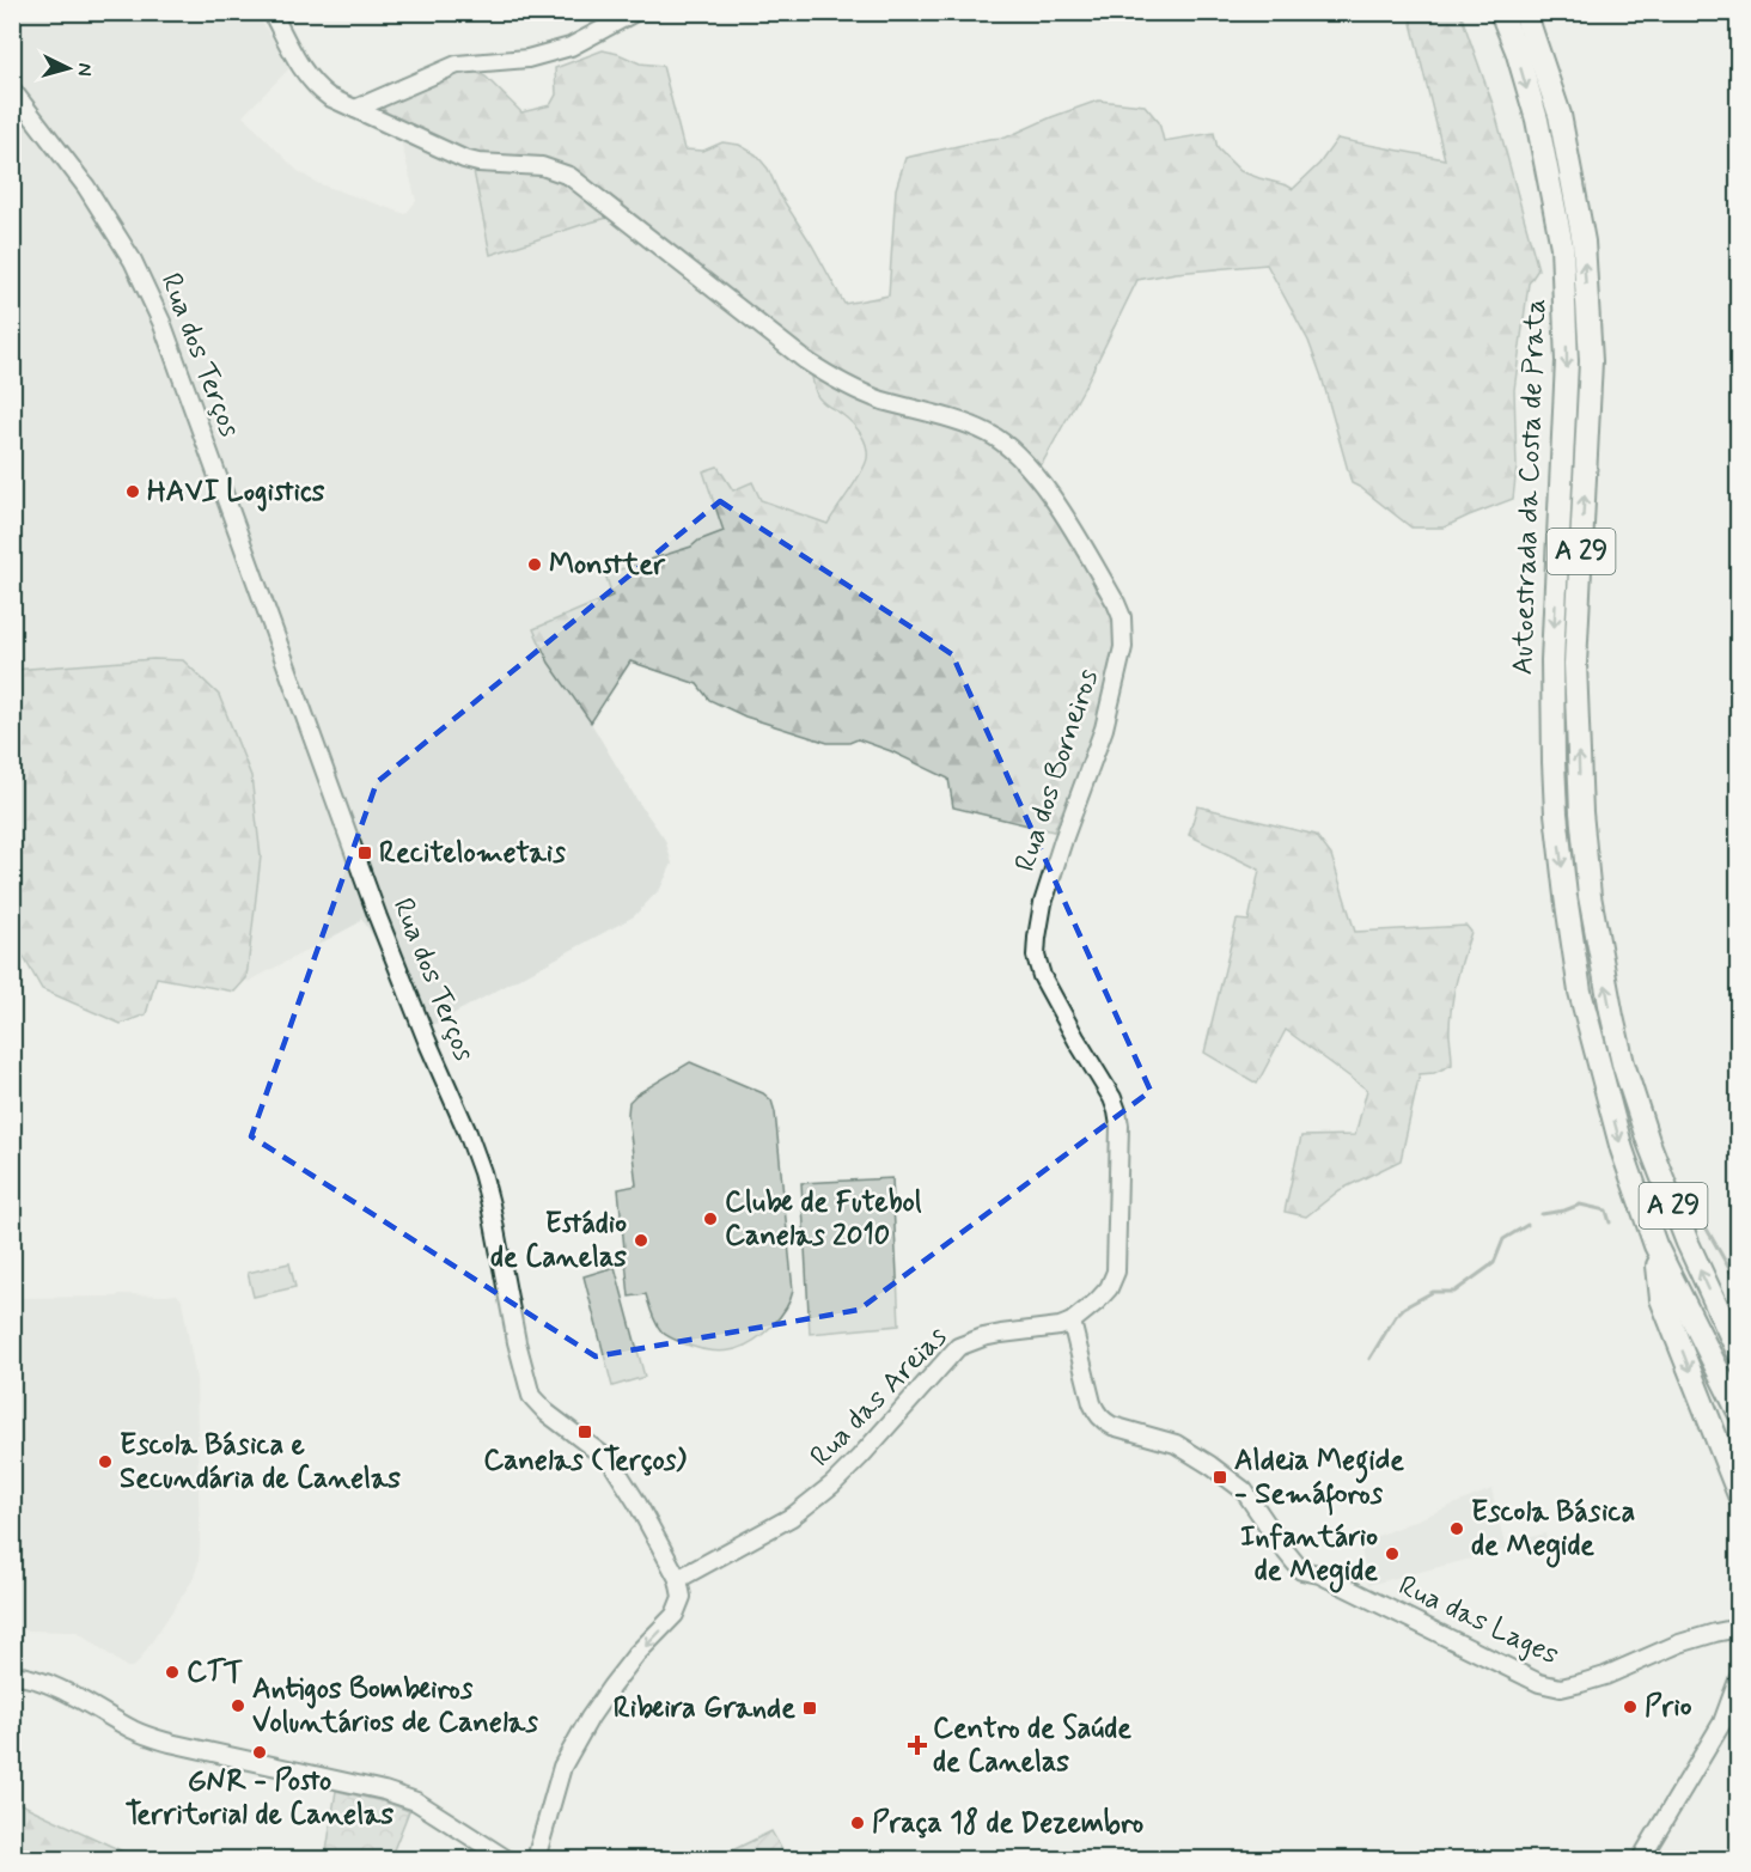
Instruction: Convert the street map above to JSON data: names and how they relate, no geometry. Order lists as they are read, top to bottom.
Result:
{
  "streets": {
    "highway": ["Autoestrada da Costa de Prata", "A 29"],
    "street": [
      "Rua dos Terços",
      "Rua dos Borneiros",
      "Rua das Areias",
      "Rua das Lages"
    ]
  },
  "crossings": [
    ["Rua dos Terços", "Rua das Areias"],
    ["Rua dos Borneiros", "Rua das Areias"],
    ["Rua das Areias", "Rua das Lages"]
  ],
  "places": {
    "other": [
      "HAVI Logistics",
      "Monstter",
      "Clube de Futebol Canelas 2010",
      "Estádio de Canelas",
      "Escola Básica e Secundária de Canelas",
      "Escola Básica de Megide",
      "Infantário de Megide",
      "CTT",
      "Antigos Bombeiros Voluntários de Canelas",
      "Prio",
      "GNR - Posto Territorial de Canelas",
      "Praça 18 de Dezembro"
    ],
    "transit": [
      "Recitelometais",
      "Canelas (Terços)",
      "Aldeia Megide - Semáforos",
      "Ribeira Grande"
    ],
    "health": ["Centro de Saúde de Canelas"]
  },
  "north": "right"
}
